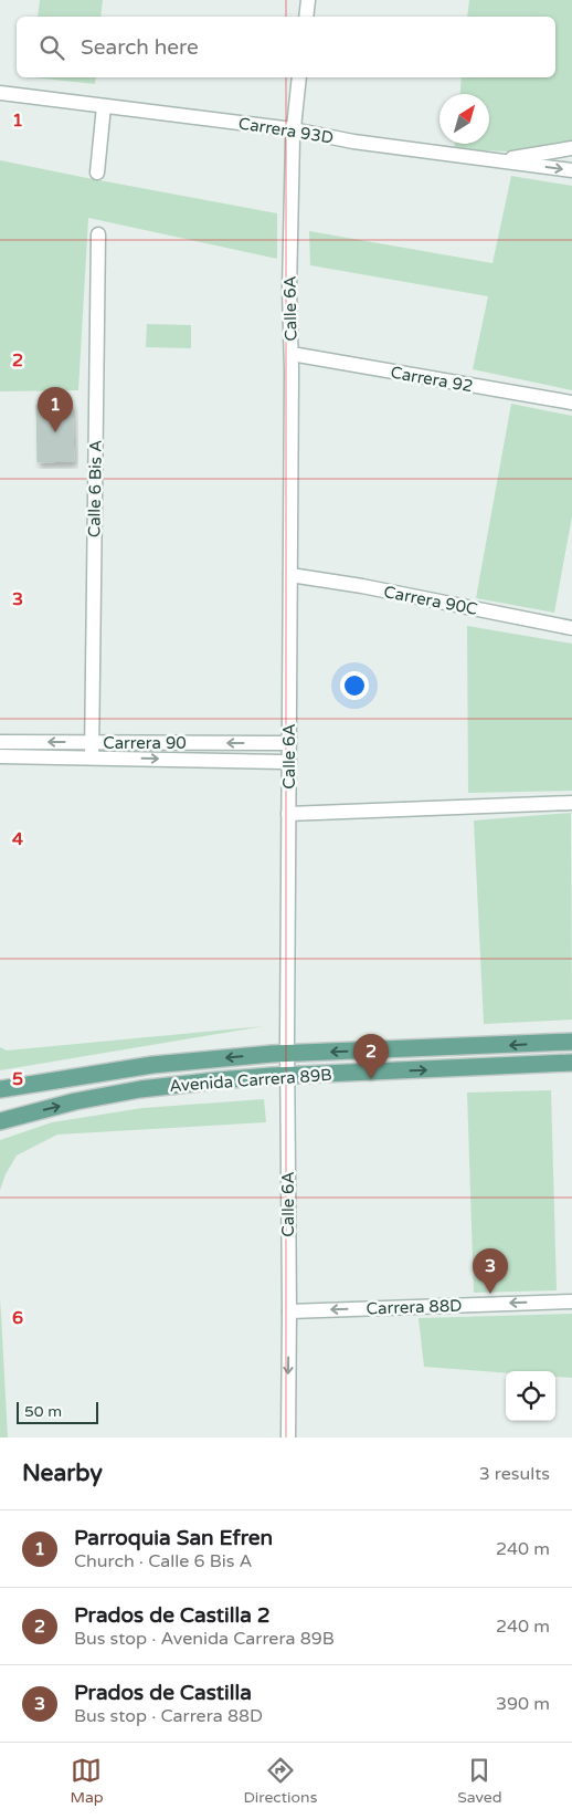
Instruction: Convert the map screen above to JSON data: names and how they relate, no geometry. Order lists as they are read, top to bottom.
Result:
{
  "streets": {
    "main road": ["Avenida Carrera 89B"],
    "street": [
      "Carrera 93D",
      "Calle 6A",
      "Carrera 92",
      "Calle 6 Bis A",
      "Carrera 90C",
      "Carrera 90",
      "Carrera 88D"
    ]
  },
  "crossings": [
    ["Carrera 93D", "Calle 6A"],
    ["Calle 6A", "Carrera 92"],
    ["Calle 6A", "Carrera 90C"],
    ["Calle 6A", "Carrera 90"],
    ["Calle 6A", "Avenida Carrera 89B"],
    ["Calle 6A", "Carrera 88D"],
    ["Calle 6 Bis A", "Carrera 90"]
  ],
  "one_way": ["Carrera 88D"],
  "scale_bar": "50 m",
  "north": "top right",
  "page": {
    "search": "Search here",
    "pins": ["1", "2", "3"],
    "scale": "50 m",
    "heading": ["Nearby", "3 results"],
    "list": [
      {
        "mark": "1",
        "name": "Parroquia San Efren",
        "note": "Church · Calle 6 Bis A",
        "value": "240 m"
      },
      {
        "mark": "2",
        "name": "Prados de Castilla 2",
        "note": "Bus stop · Avenida Carrera 89B",
        "value": "240 m"
      },
      {
        "mark": "3",
        "name": "Prados de Castilla",
        "note": "Bus stop · Carrera 88D",
        "value": "390 m"
      }
    ],
    "nav": ["Map", "Directions", "Saved"]
  },
  "grid": {
    "rows": [
      "1",
      "2",
      "3",
      "4",
      "5",
      "6"
    ]
  }
}
